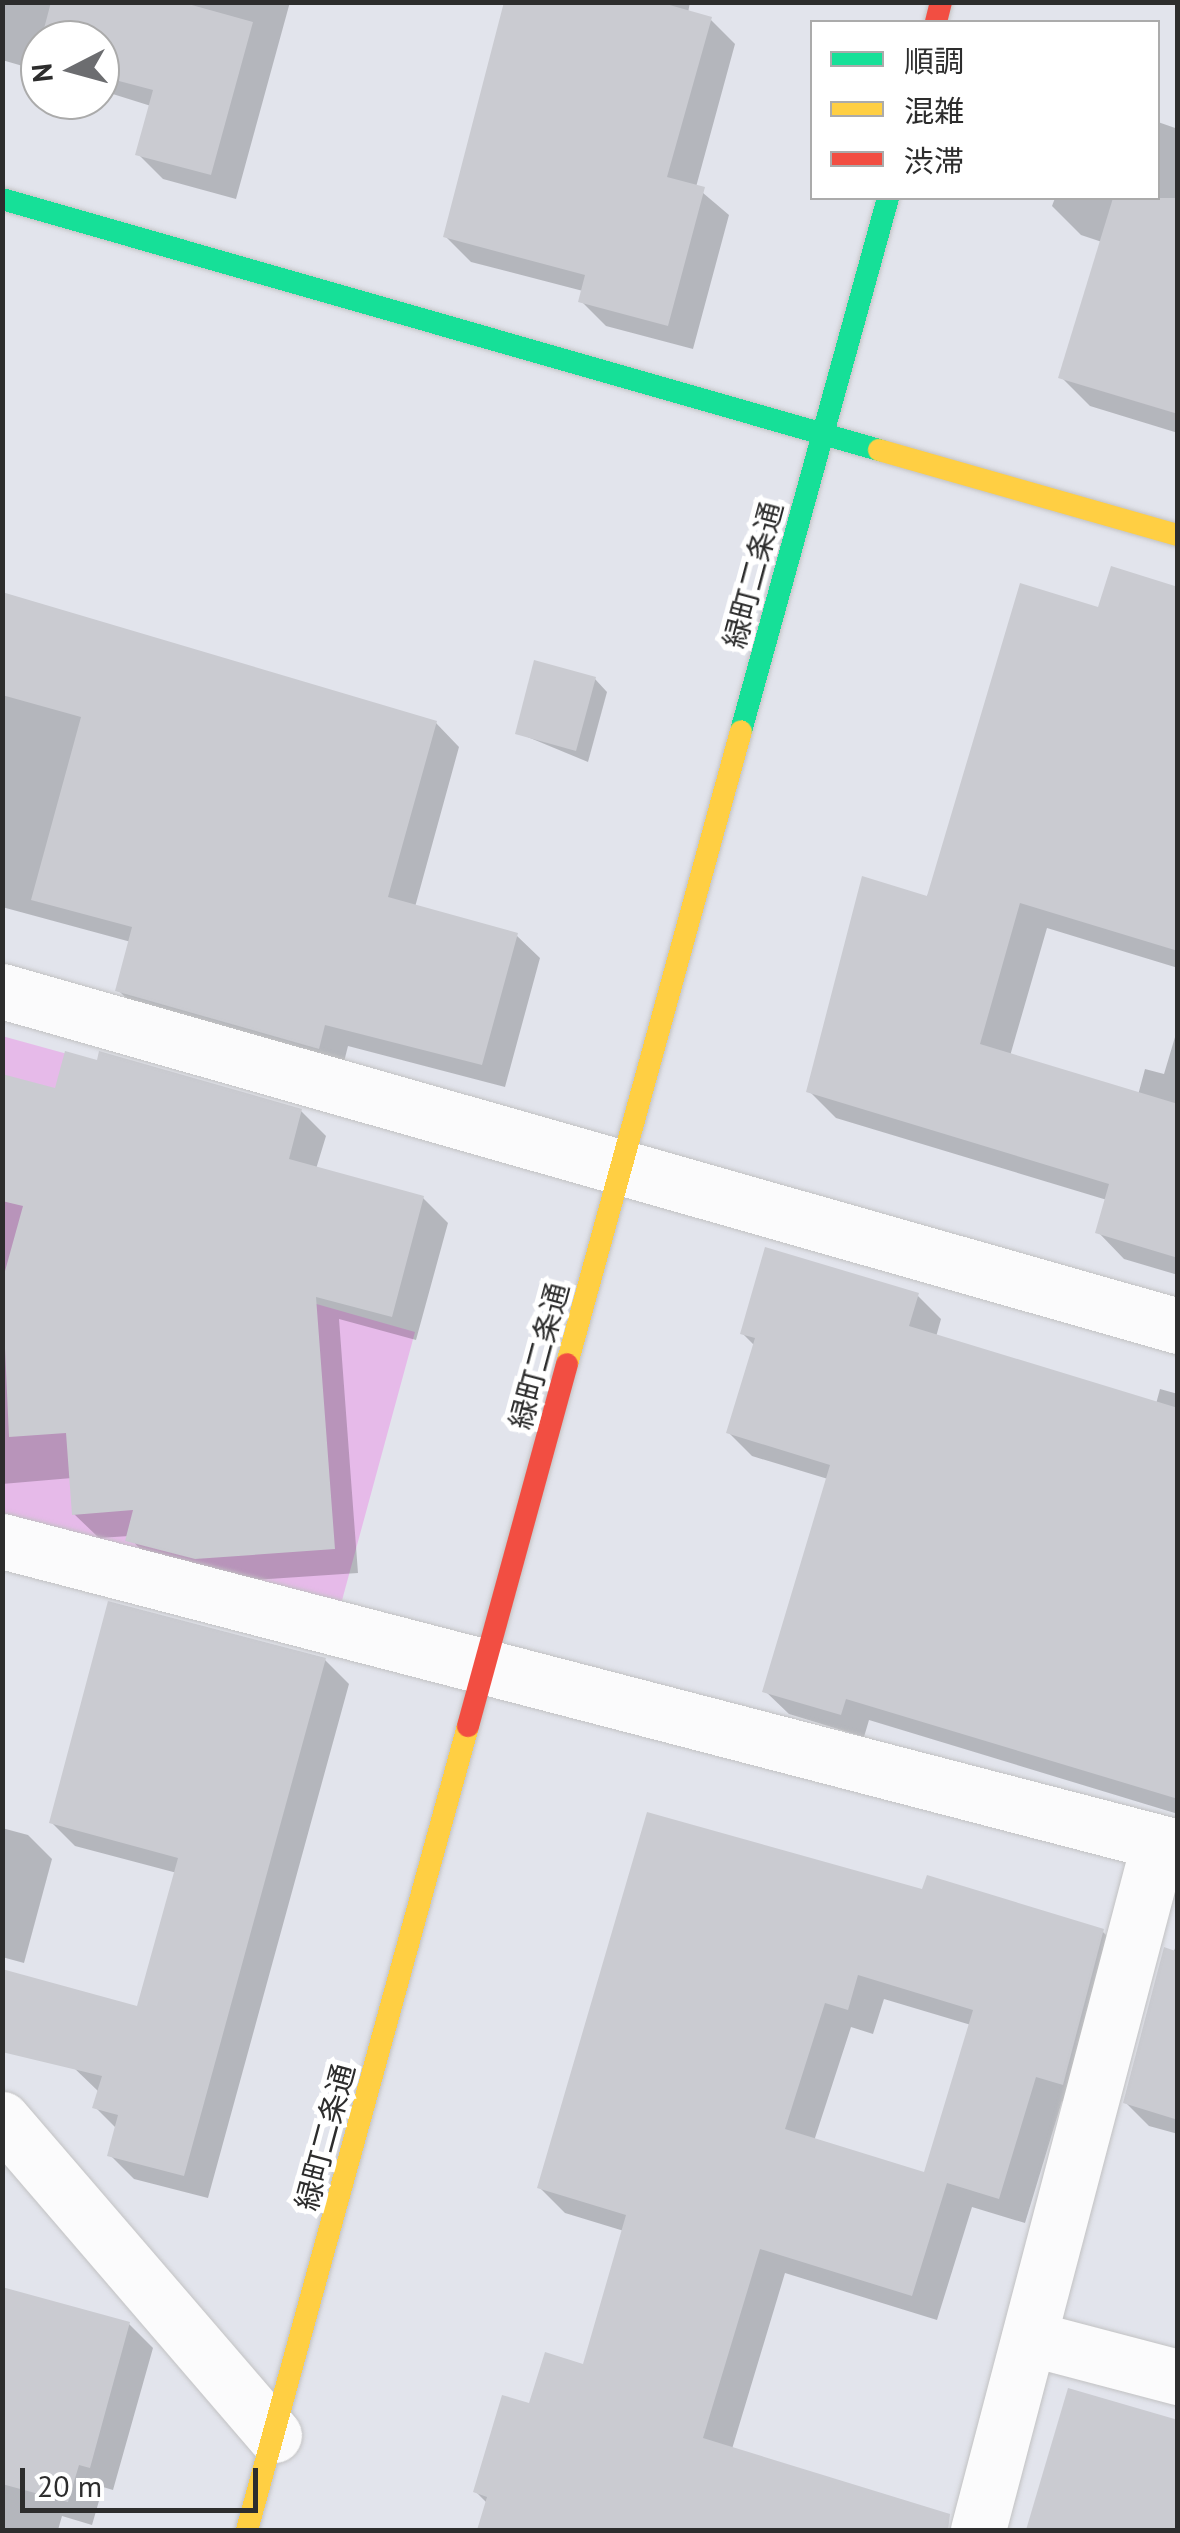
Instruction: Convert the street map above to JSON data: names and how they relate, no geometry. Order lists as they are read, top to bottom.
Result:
{
  "streets": {
    "street": ["緑町二条通"]
  },
  "legend": ["順調", "混雑", "渋滞"],
  "scale_bar": "20 m",
  "north": "left"
}
